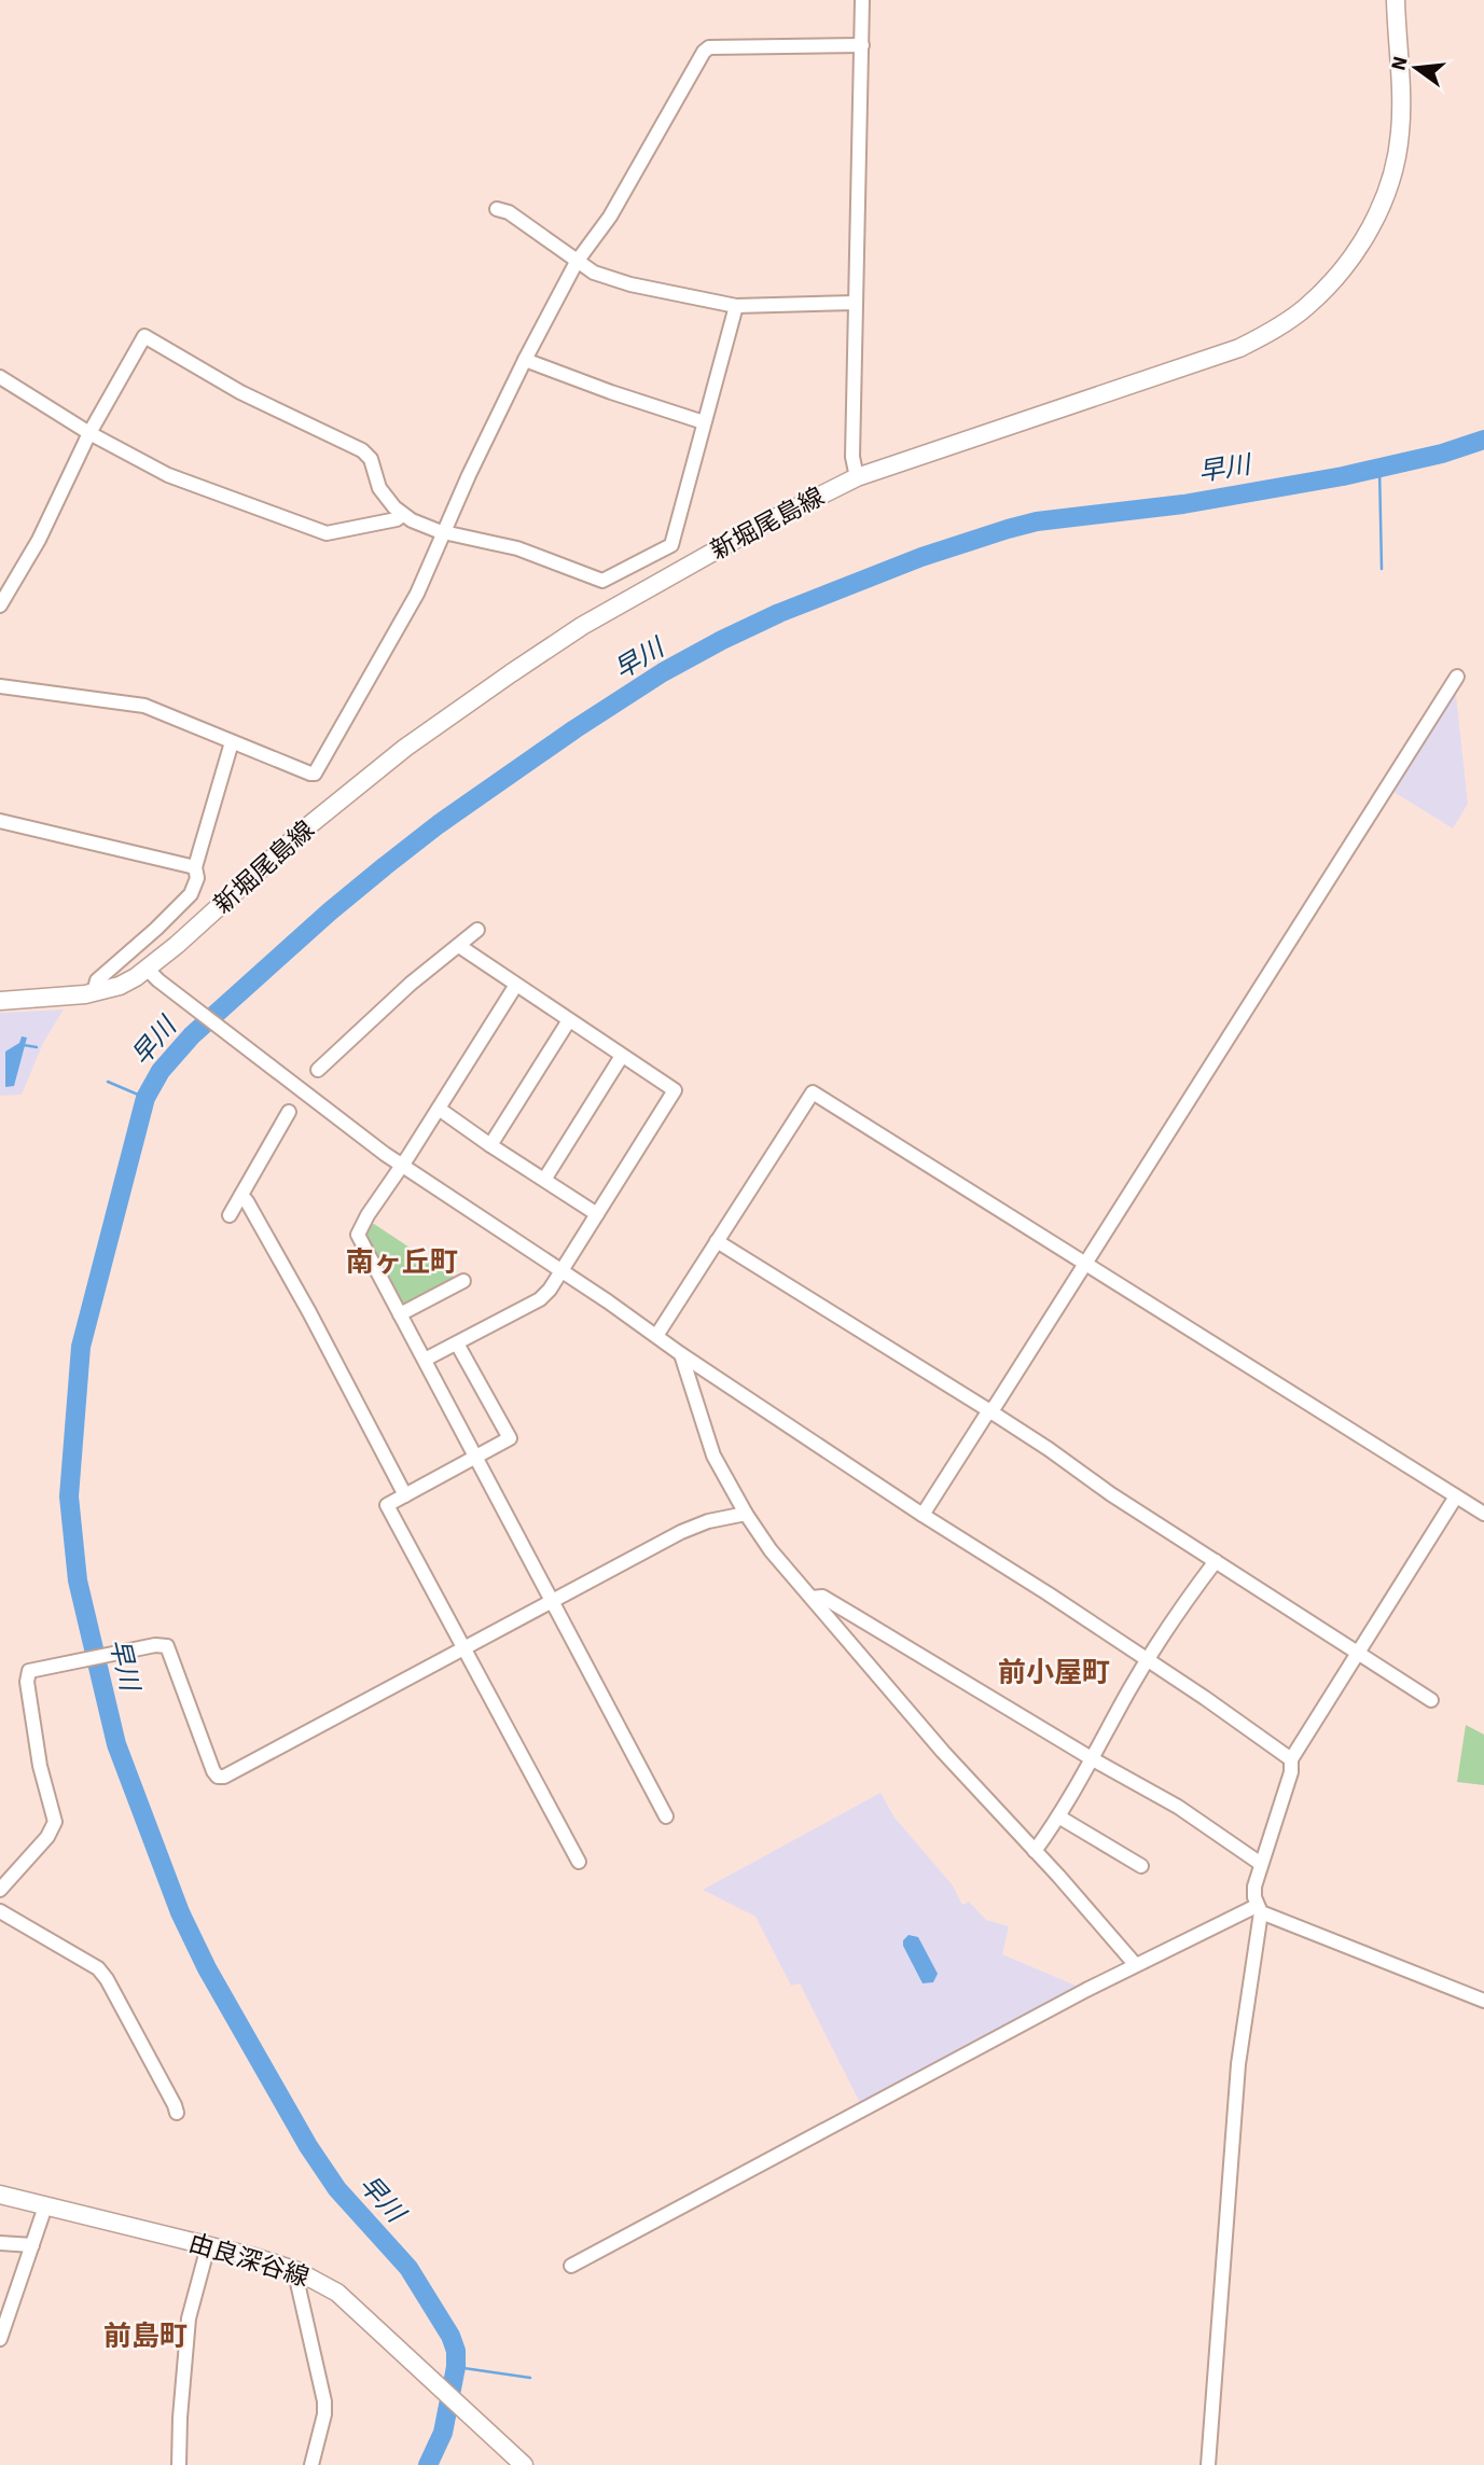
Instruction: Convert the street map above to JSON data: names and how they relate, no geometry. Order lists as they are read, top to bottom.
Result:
{
  "streets": {
    "main road": ["新堀尾島線", "由良深谷線"]
  },
  "districts": ["南ヶ丘町", "前小屋町", "前島町"],
  "water": ["早川"],
  "north": "left"
}
